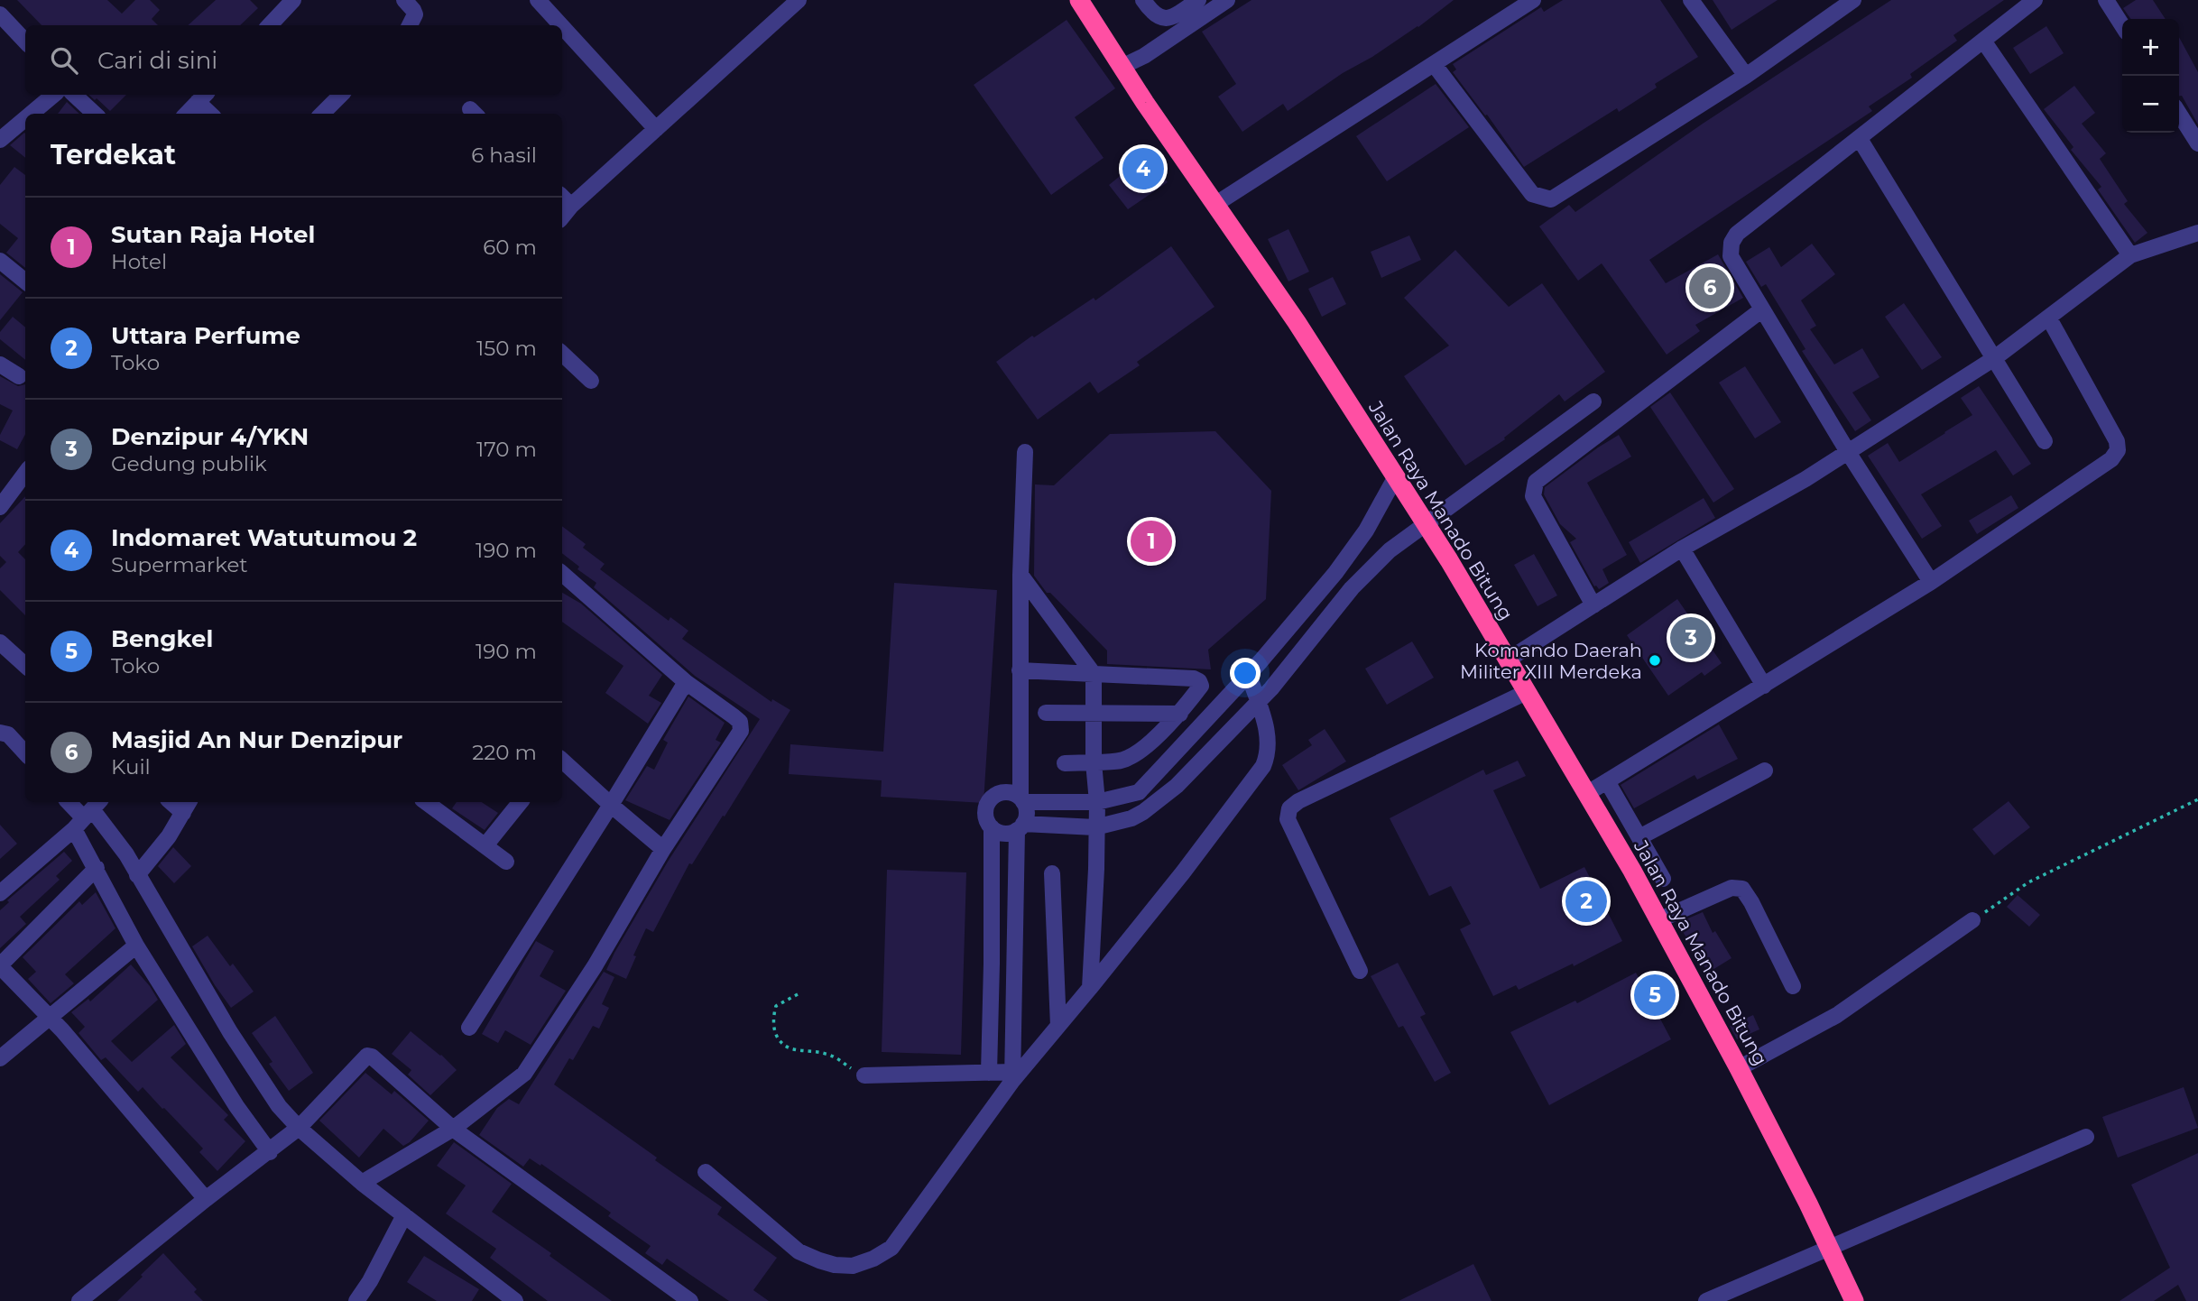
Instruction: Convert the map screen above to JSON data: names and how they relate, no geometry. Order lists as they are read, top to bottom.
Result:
{
  "streets": {
    "highway": ["Jalan Raya Manado Bitung"]
  },
  "places": ["Komando Daerah Militer XIII Merdeka"],
  "page": {
    "map_buttons": ["+", "−"],
    "search": "Cari di sini",
    "heading": ["Terdekat", "6 hasil"],
    "pins": [
      "4",
      "6",
      "1",
      "3",
      "2",
      "5"
    ],
    "list": [
      {
        "mark": "1",
        "name": "Sutan Raja Hotel",
        "note": "Hotel",
        "value": "60 m"
      },
      {
        "mark": "2",
        "name": "Uttara Perfume",
        "note": "Toko",
        "value": "150 m"
      },
      {
        "mark": "3",
        "name": "Denzipur 4/YKN",
        "note": "Gedung publik",
        "value": "170 m"
      },
      {
        "mark": "4",
        "name": "Indomaret Watutumou 2",
        "note": "Supermarket",
        "value": "190 m"
      },
      {
        "mark": "5",
        "name": "Bengkel",
        "note": "Toko",
        "value": "190 m"
      },
      {
        "mark": "6",
        "name": "Masjid An Nur Denzipur",
        "note": "Kuil",
        "value": "220 m"
      }
    ]
  }
}
